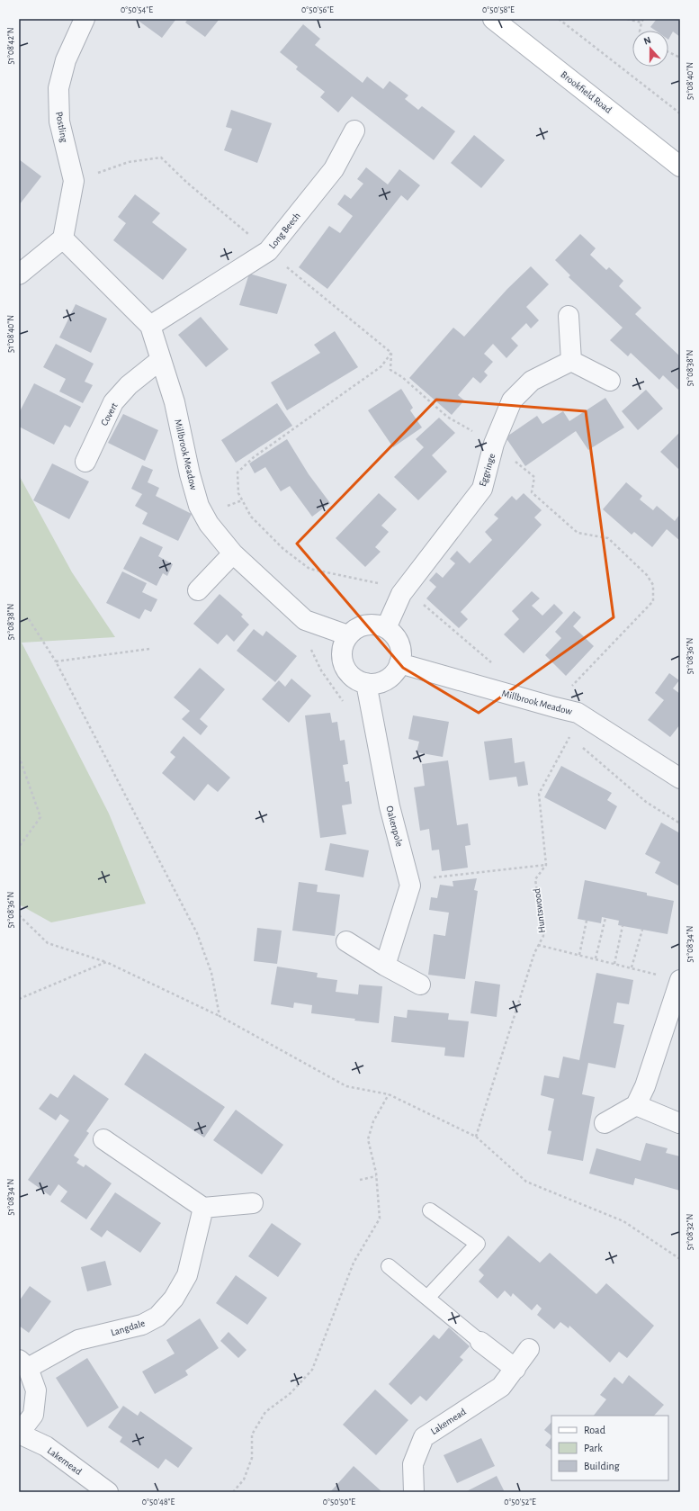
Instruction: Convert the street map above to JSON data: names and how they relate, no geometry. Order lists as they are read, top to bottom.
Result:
{
  "streets": {
    "main road": ["Brookfield Road"],
    "street": [
      "Postling",
      "Long Beech",
      "Covert",
      "Millbrook Meadow",
      "Eggringe",
      "Oakenpole",
      "Langdale",
      "Lakemead"
    ],
    "path": ["Huntswood"]
  },
  "crossings": [
    ["Postling", "Millbrook Meadow"],
    ["Long Beech", "Millbrook Meadow"],
    ["Covert", "Millbrook Meadow"],
    ["Millbrook Meadow", "Eggringe"],
    ["Millbrook Meadow", "Oakenpole"],
    ["Eggringe", "Oakenpole"],
    ["Langdale", "Lakemead"]
  ],
  "legend": ["Road", "Park", "Building"],
  "north": "top",
  "coordinates": [
    "0°50'54\"E",
    "0°50'56\"E",
    "0°50'58\"E",
    "51°08'42\"N",
    "51°08'40\"N",
    "51°08'38\"N",
    "51°08'36\"N",
    "51°08'34\"N",
    "51°08'32\"N",
    "0°50'48\"E",
    "0°50'50\"E",
    "0°50'52\"E"
  ]
}
